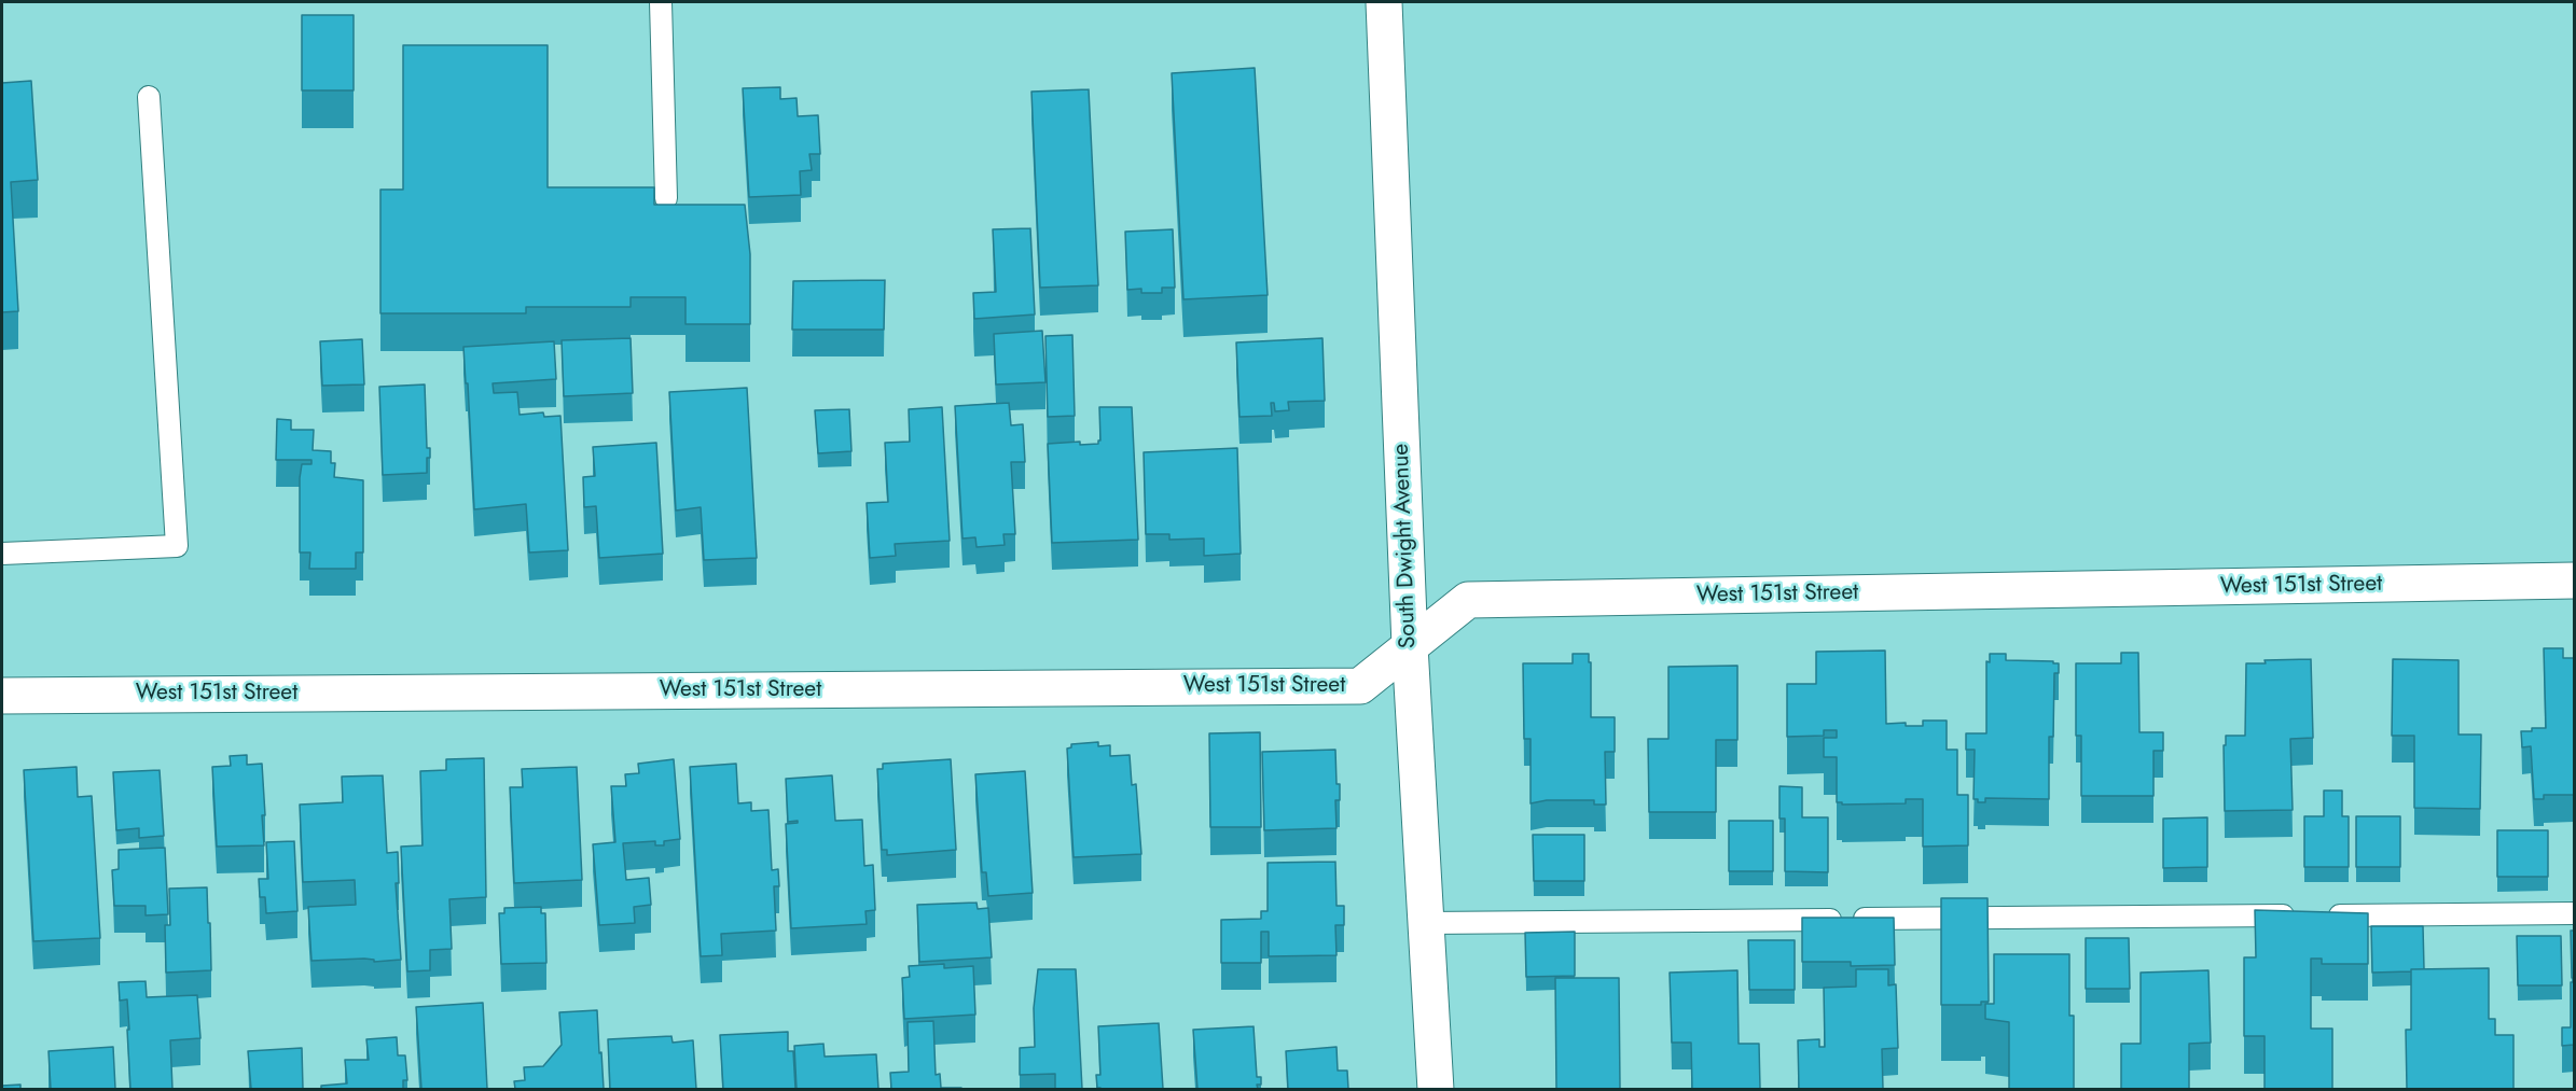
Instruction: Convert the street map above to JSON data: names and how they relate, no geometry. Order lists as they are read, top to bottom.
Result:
{
  "streets": {
    "street": ["South Dwight Avenue", "West 151st Street"]
  },
  "crossings": [
    ["South Dwight Avenue", "West 151st Street"]
  ]
}
